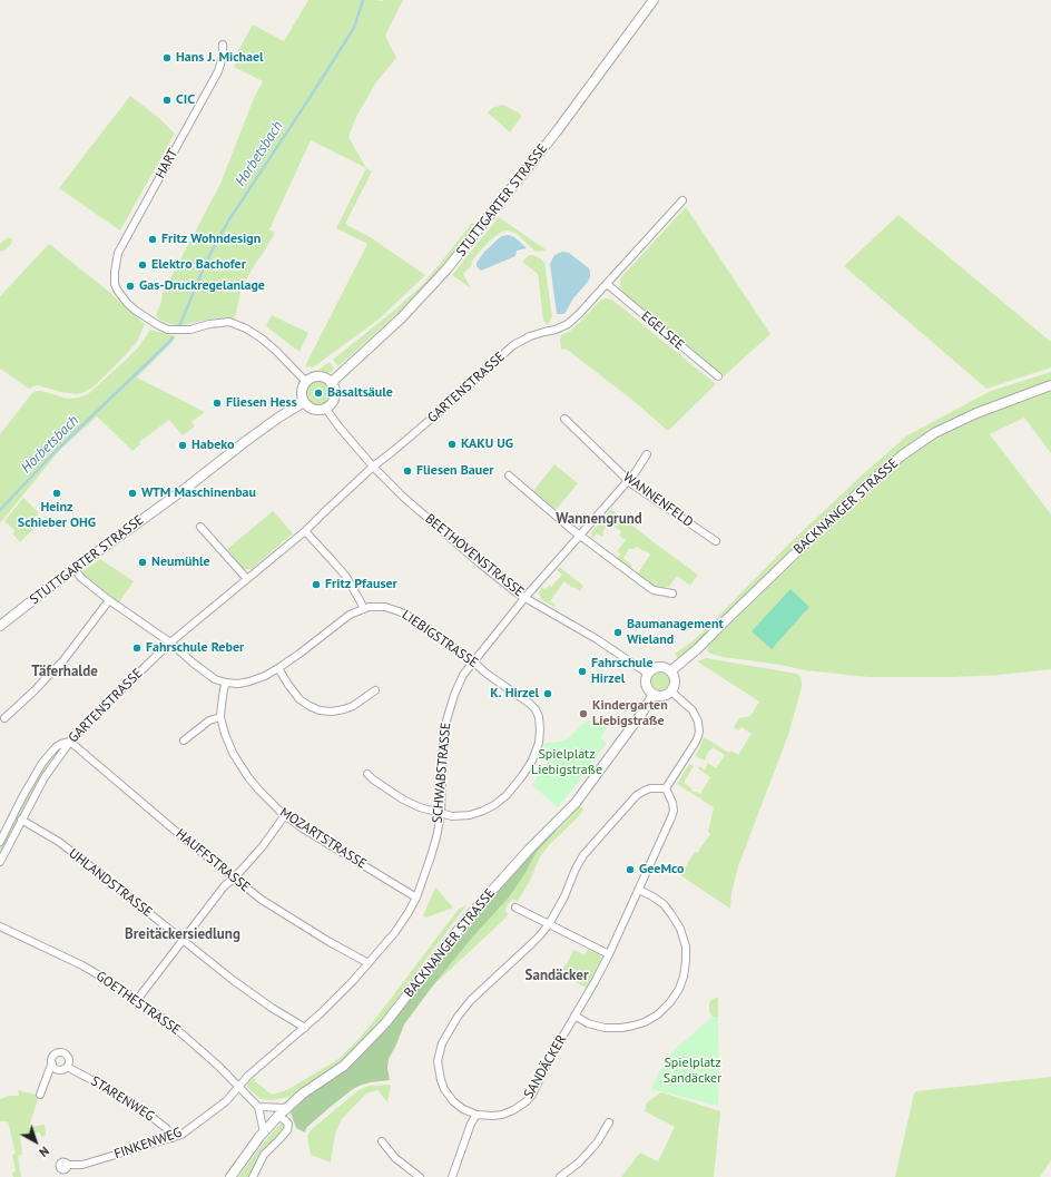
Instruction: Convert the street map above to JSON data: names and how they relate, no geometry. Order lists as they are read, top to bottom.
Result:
{
  "streets": {
    "street": [
      "HART",
      "STUTTGARTER STRASSE",
      "EGELSEE",
      "GARTENSTRASSE",
      "WANNENFELD",
      "BACKNANGER STRASSE",
      "BEETHOVENSTRASSE",
      "LIEBIGSTRASSE",
      "SCHWABSTRASSE",
      "MOZARTSTRASSE",
      "HAUFFSTRASSE",
      "UHLANDSTRASSE",
      "GOETHESTRASSE",
      "SANDÄCKER",
      "STARENWEG",
      "FINKENWEG"
    ]
  },
  "crossings": [
    ["HART", "STUTTGARTER STRASSE"],
    ["HART", "BEETHOVENSTRASSE"],
    ["STUTTGARTER STRASSE", "BEETHOVENSTRASSE"],
    ["EGELSEE", "GARTENSTRASSE"],
    ["GARTENSTRASSE", "BEETHOVENSTRASSE"],
    ["GARTENSTRASSE", "LIEBIGSTRASSE"],
    ["GARTENSTRASSE", "HAUFFSTRASSE"],
    ["GARTENSTRASSE", "UHLANDSTRASSE"],
    ["WANNENFELD", "SCHWABSTRASSE"],
    ["BACKNANGER STRASSE", "BEETHOVENSTRASSE"],
    ["BEETHOVENSTRASSE", "SCHWABSTRASSE"],
    ["LIEBIGSTRASSE", "SCHWABSTRASSE"],
    ["LIEBIGSTRASSE", "MOZARTSTRASSE"],
    ["SCHWABSTRASSE", "MOZARTSTRASSE"],
    ["SCHWABSTRASSE", "HAUFFSTRASSE"],
    ["SCHWABSTRASSE", "UHLANDSTRASSE"],
    ["SCHWABSTRASSE", "GOETHESTRASSE"],
    ["SCHWABSTRASSE", "FINKENWEG"],
    ["GOETHESTRASSE", "FINKENWEG"],
    ["STARENWEG", "FINKENWEG"]
  ],
  "districts": [
    "Wannengrund",
    "Täferhalde",
    "Breitäckersiedlung",
    "Sandäcker"
  ],
  "water": ["Horbetsbach"],
  "parks": ["Spielplatz Liebigstraße", "Spielplatz Sandäcker"],
  "places": [
    "Hans J. Michael",
    "CIC",
    "Fritz Wohndesign",
    "Elektro Bachofer",
    "Gas-Druckregelanlage",
    "Basaltsäule",
    "Fliesen Hess",
    "KAKU UG",
    "Habeko",
    "Fliesen Bauer",
    "Heinz Schieber OHG",
    "WTM Maschinenbau",
    "Neumühle",
    "Fritz Pfauser",
    "Baumanagement Wieland",
    "Fahrschule Reber",
    "Fahrschule Hirzel",
    "K. Hirzel",
    "Kindergarten Liebigstraße",
    "GeeMco"
  ],
  "north": "bottom right"
}
